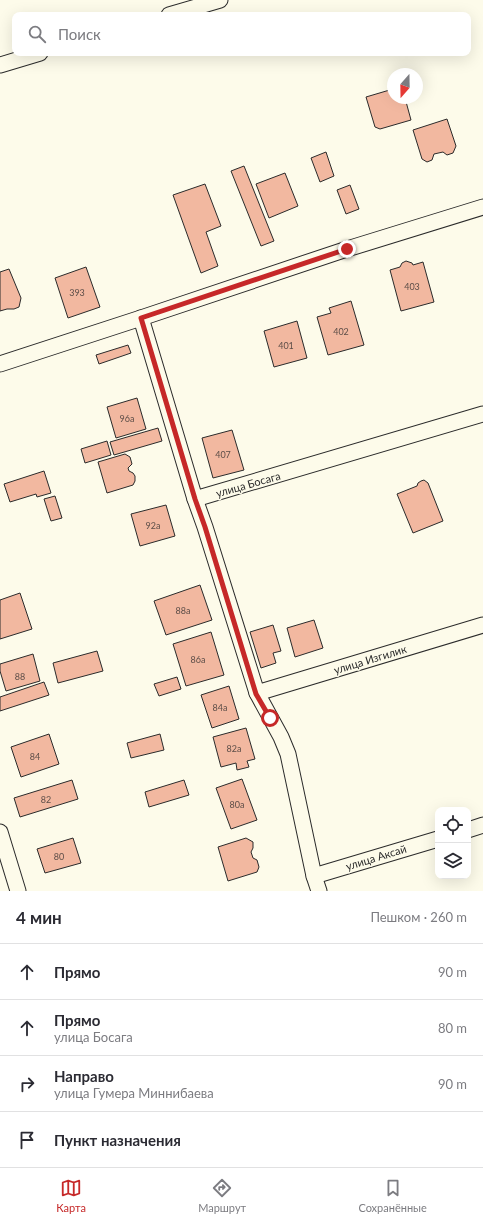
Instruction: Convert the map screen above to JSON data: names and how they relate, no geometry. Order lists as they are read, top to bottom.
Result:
{
  "streets": {
    "street": ["улица Босага", "улица Изгилик", "улица Аксай"]
  },
  "house_numbers": [
    "403",
    "393",
    "402",
    "401",
    "96а",
    "407",
    "92а",
    "88а",
    "86а",
    "88",
    "84а",
    "82а",
    "84",
    "82",
    "80а",
    "80"
  ],
  "north": "bottom",
  "page": {
    "search": "Поиск",
    "heading": ["4 мин", "Пешком · 260 m"],
    "list": [
      ["Прямо", "90 m"],
      ["Прямо", "улица Босага", "80 m"],
      ["Направо", "улица Гумера Миннибаева", "90 m"],
      "Пункт назначения"
    ],
    "nav": ["Карта", "Маршрут", "Сохранённые"]
  }
}
